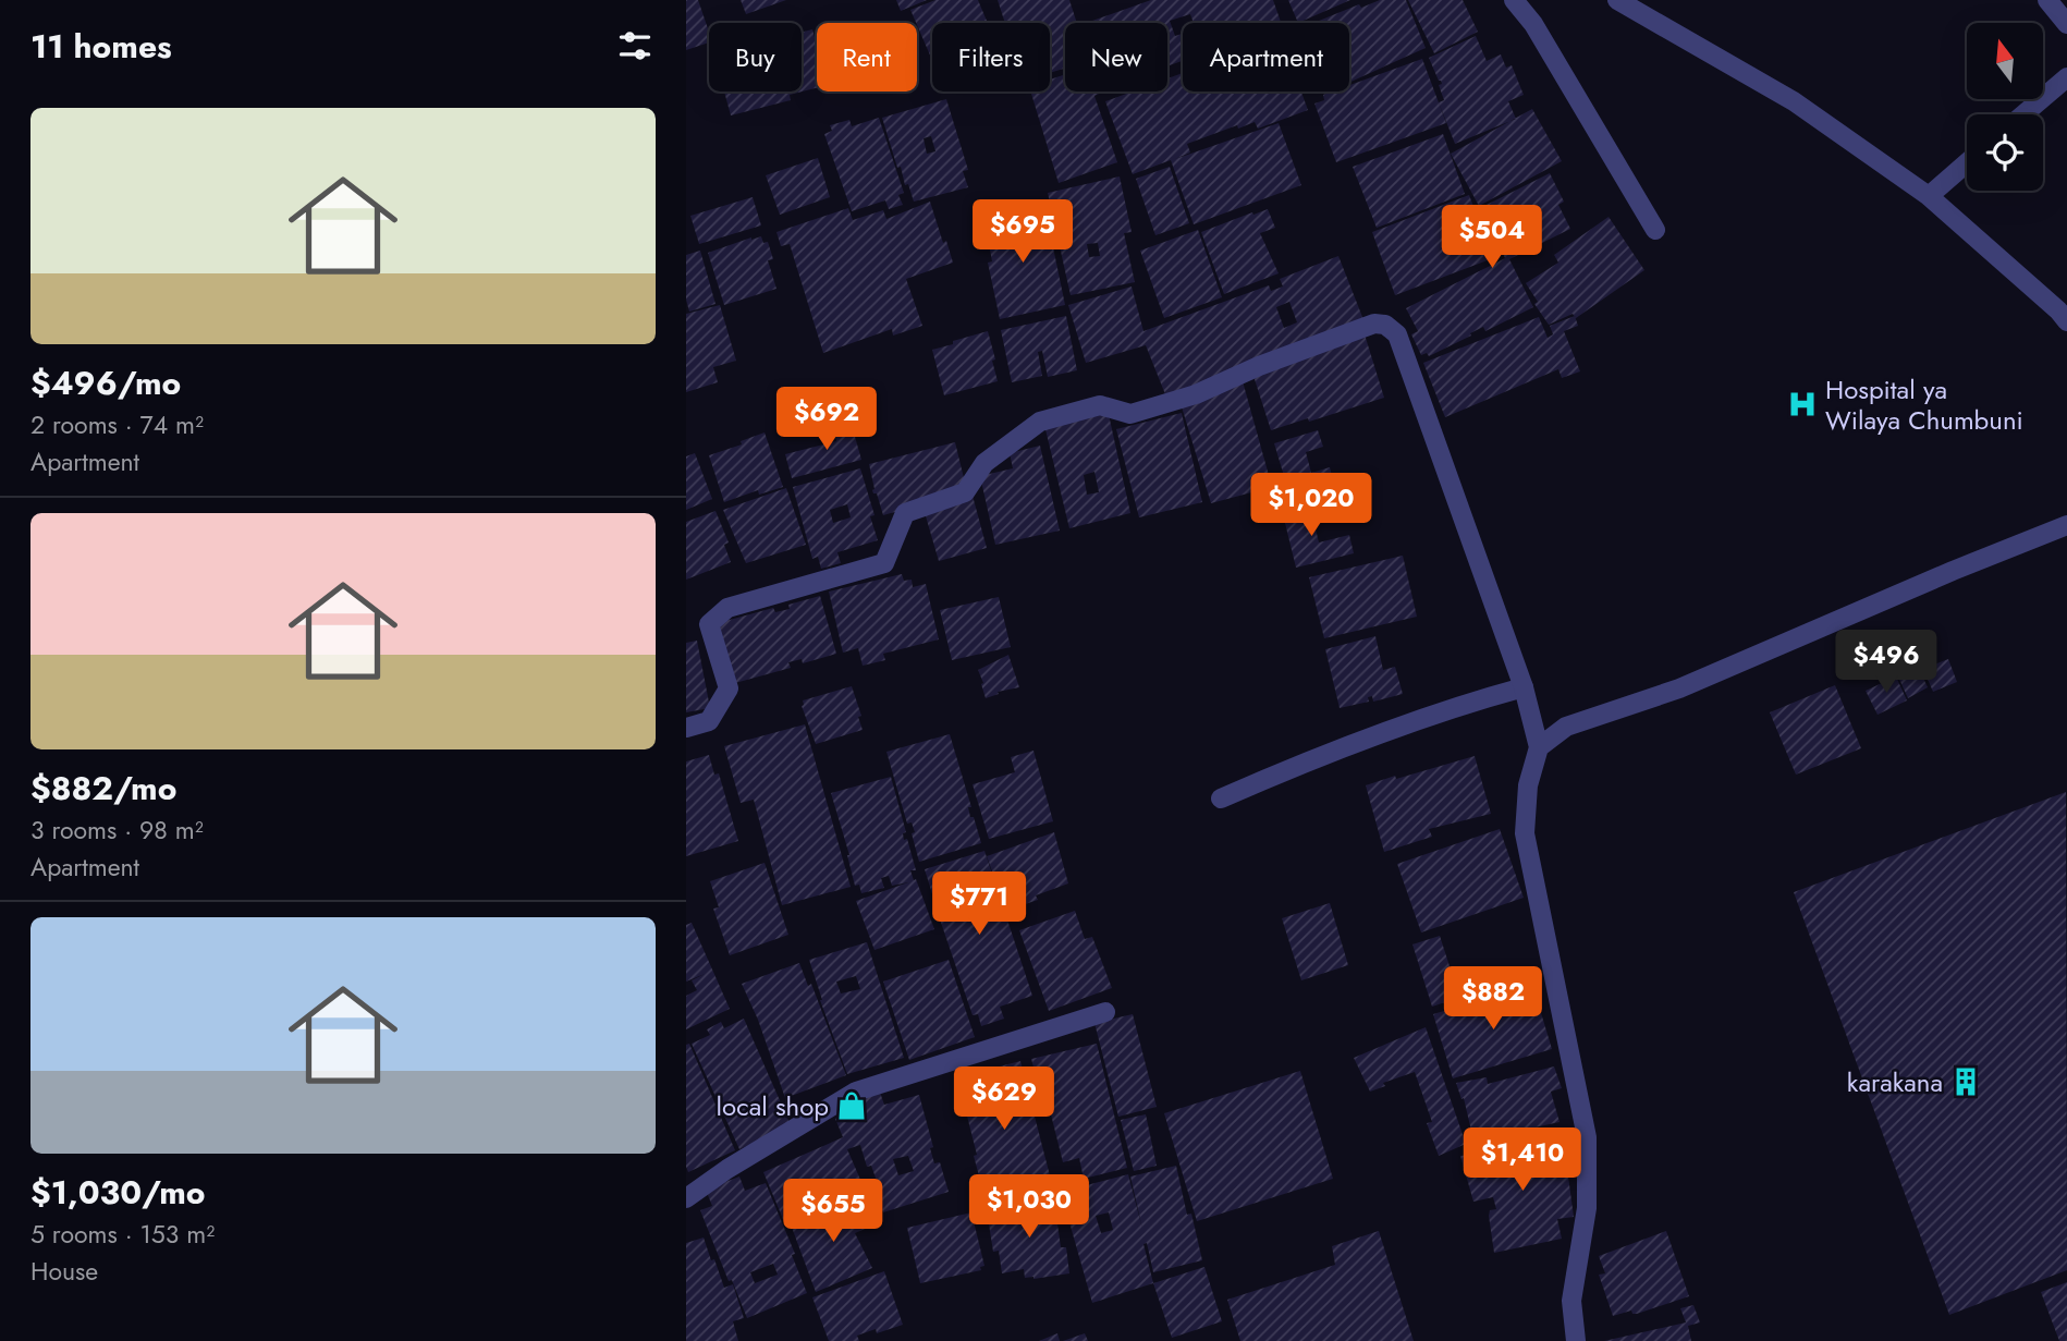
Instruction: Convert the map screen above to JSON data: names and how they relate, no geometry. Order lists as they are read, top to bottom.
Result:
{
  "places": {
    "hospital": ["Hospital ya Wilaya Chumbuni"],
    "building": ["karakana"],
    "shop": ["local shop"]
  },
  "north": "top",
  "page": {
    "heading": "11 homes",
    "chip": [
      "Buy",
      "Rent",
      "Filters",
      "New",
      "Apartment"
    ],
    "list": [
      {
        "name": "$496/mo",
        "note": "2 rooms · 74 m² · Apartment"
      },
      {
        "name": "$882/mo",
        "note": "3 rooms · 98 m² · Apartment"
      },
      {
        "name": "$1,030/mo",
        "note": "5 rooms · 153 m² · House"
      }
    ],
    "price": [
      "$695",
      "$504",
      "$692",
      "$1,020",
      "$496",
      "$771",
      "$882",
      "$629",
      "$1,410",
      "$1,030",
      "$655"
    ]
  }
}
